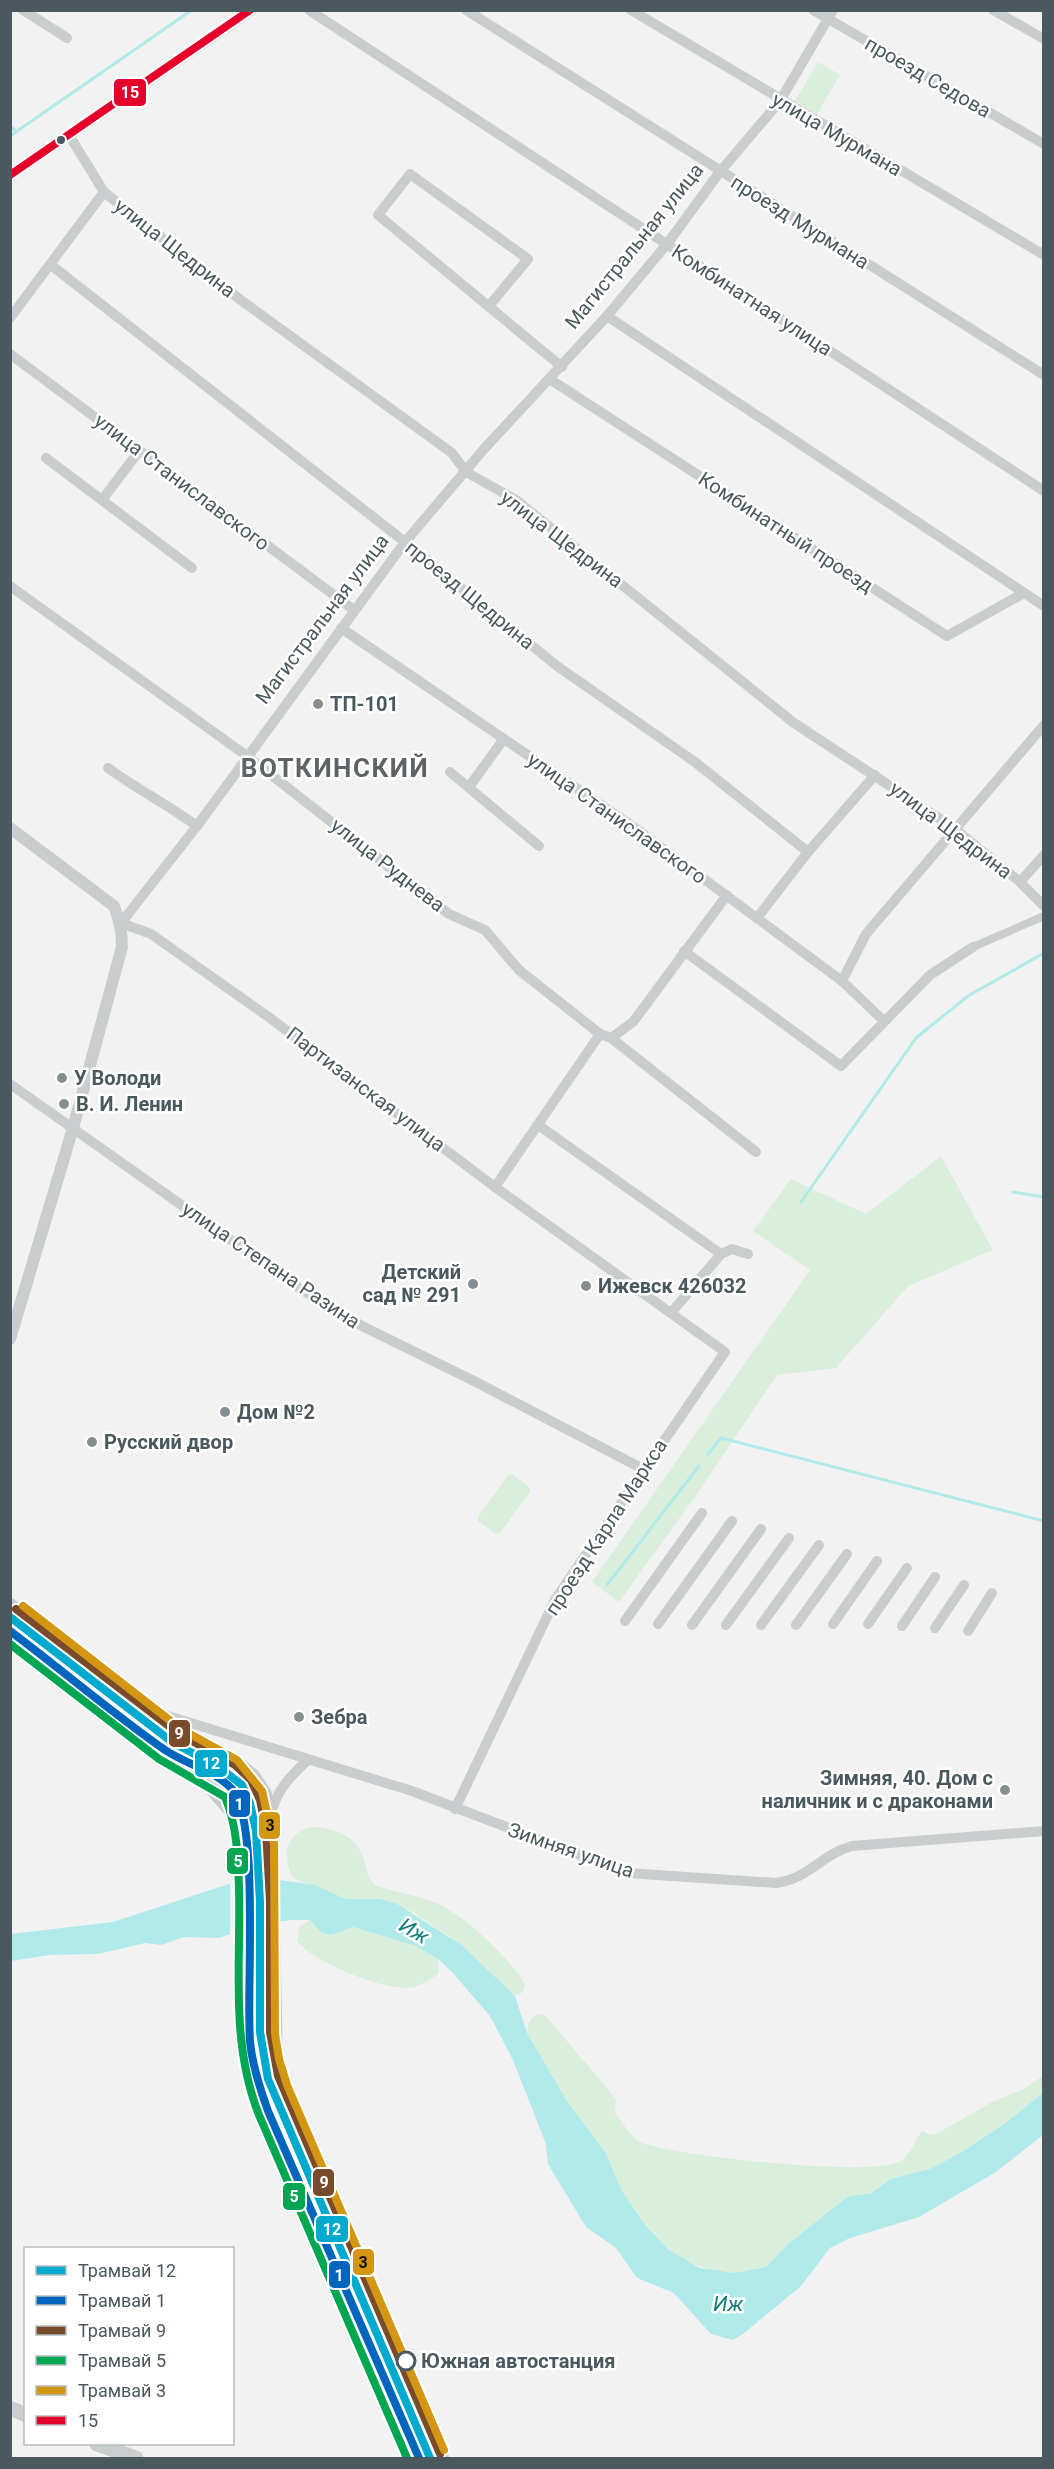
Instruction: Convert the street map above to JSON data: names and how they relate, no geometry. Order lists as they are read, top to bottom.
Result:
{
  "streets": {
    "street": [
      "проезд Седова",
      "улица Мурмана",
      "проезд Мурмана",
      "Магистральная улица",
      "улица Щедрина",
      "Комбинатная улица",
      "улица Станиславского",
      "Комбинатный проезд",
      "проезд Щедрина",
      "улица Руднева",
      "Партизанская улица",
      "улица Степана Разина",
      "проезд Карла Маркса",
      "Зимняя улица"
    ]
  },
  "crossings": [
    ["проезд Седова", "Магистральная улица"],
    ["улица Мурмана", "Магистральная улица"],
    ["проезд Мурмана", "Магистральная улица"],
    ["Магистральная улица", "улица Щедрина"],
    ["Магистральная улица", "Комбинатная улица"],
    ["Магистральная улица", "улица Станиславского"],
    ["Магистральная улица", "Комбинатный проезд"],
    ["Магистральная улица", "проезд Щедрина"],
    ["Магистральная улица", "улица Руднева"],
    ["Магистральная улица", "Партизанская улица"],
    ["Партизанская улица", "проезд Карла Маркса"],
    ["улица Степана Разина", "проезд Карла Маркса"],
    ["проезд Карла Маркса", "Зимняя улица"]
  ],
  "districts": ["ВОТКИНСКИЙ"],
  "water": ["Иж"],
  "places": [
    "ТП-101",
    "У Володи",
    "В. И. Ленин",
    "Детский сад № 291",
    "Ижевск 426032",
    "Дом №2",
    "Русский двор",
    "Зебра",
    "Зимняя, 40. Дом с наличник и с драконами",
    "Южная автостанция"
  ],
  "lines": [
    "transit line 15",
    "tram line 3",
    "tram line 9",
    "tram line 12",
    "tram line 1",
    "tram line 5"
  ],
  "legend": [
    "Трамвай 12",
    "Трамвай 1",
    "Трамвай 9",
    "Трамвай 5",
    "Трамвай 3",
    "15"
  ]
}
